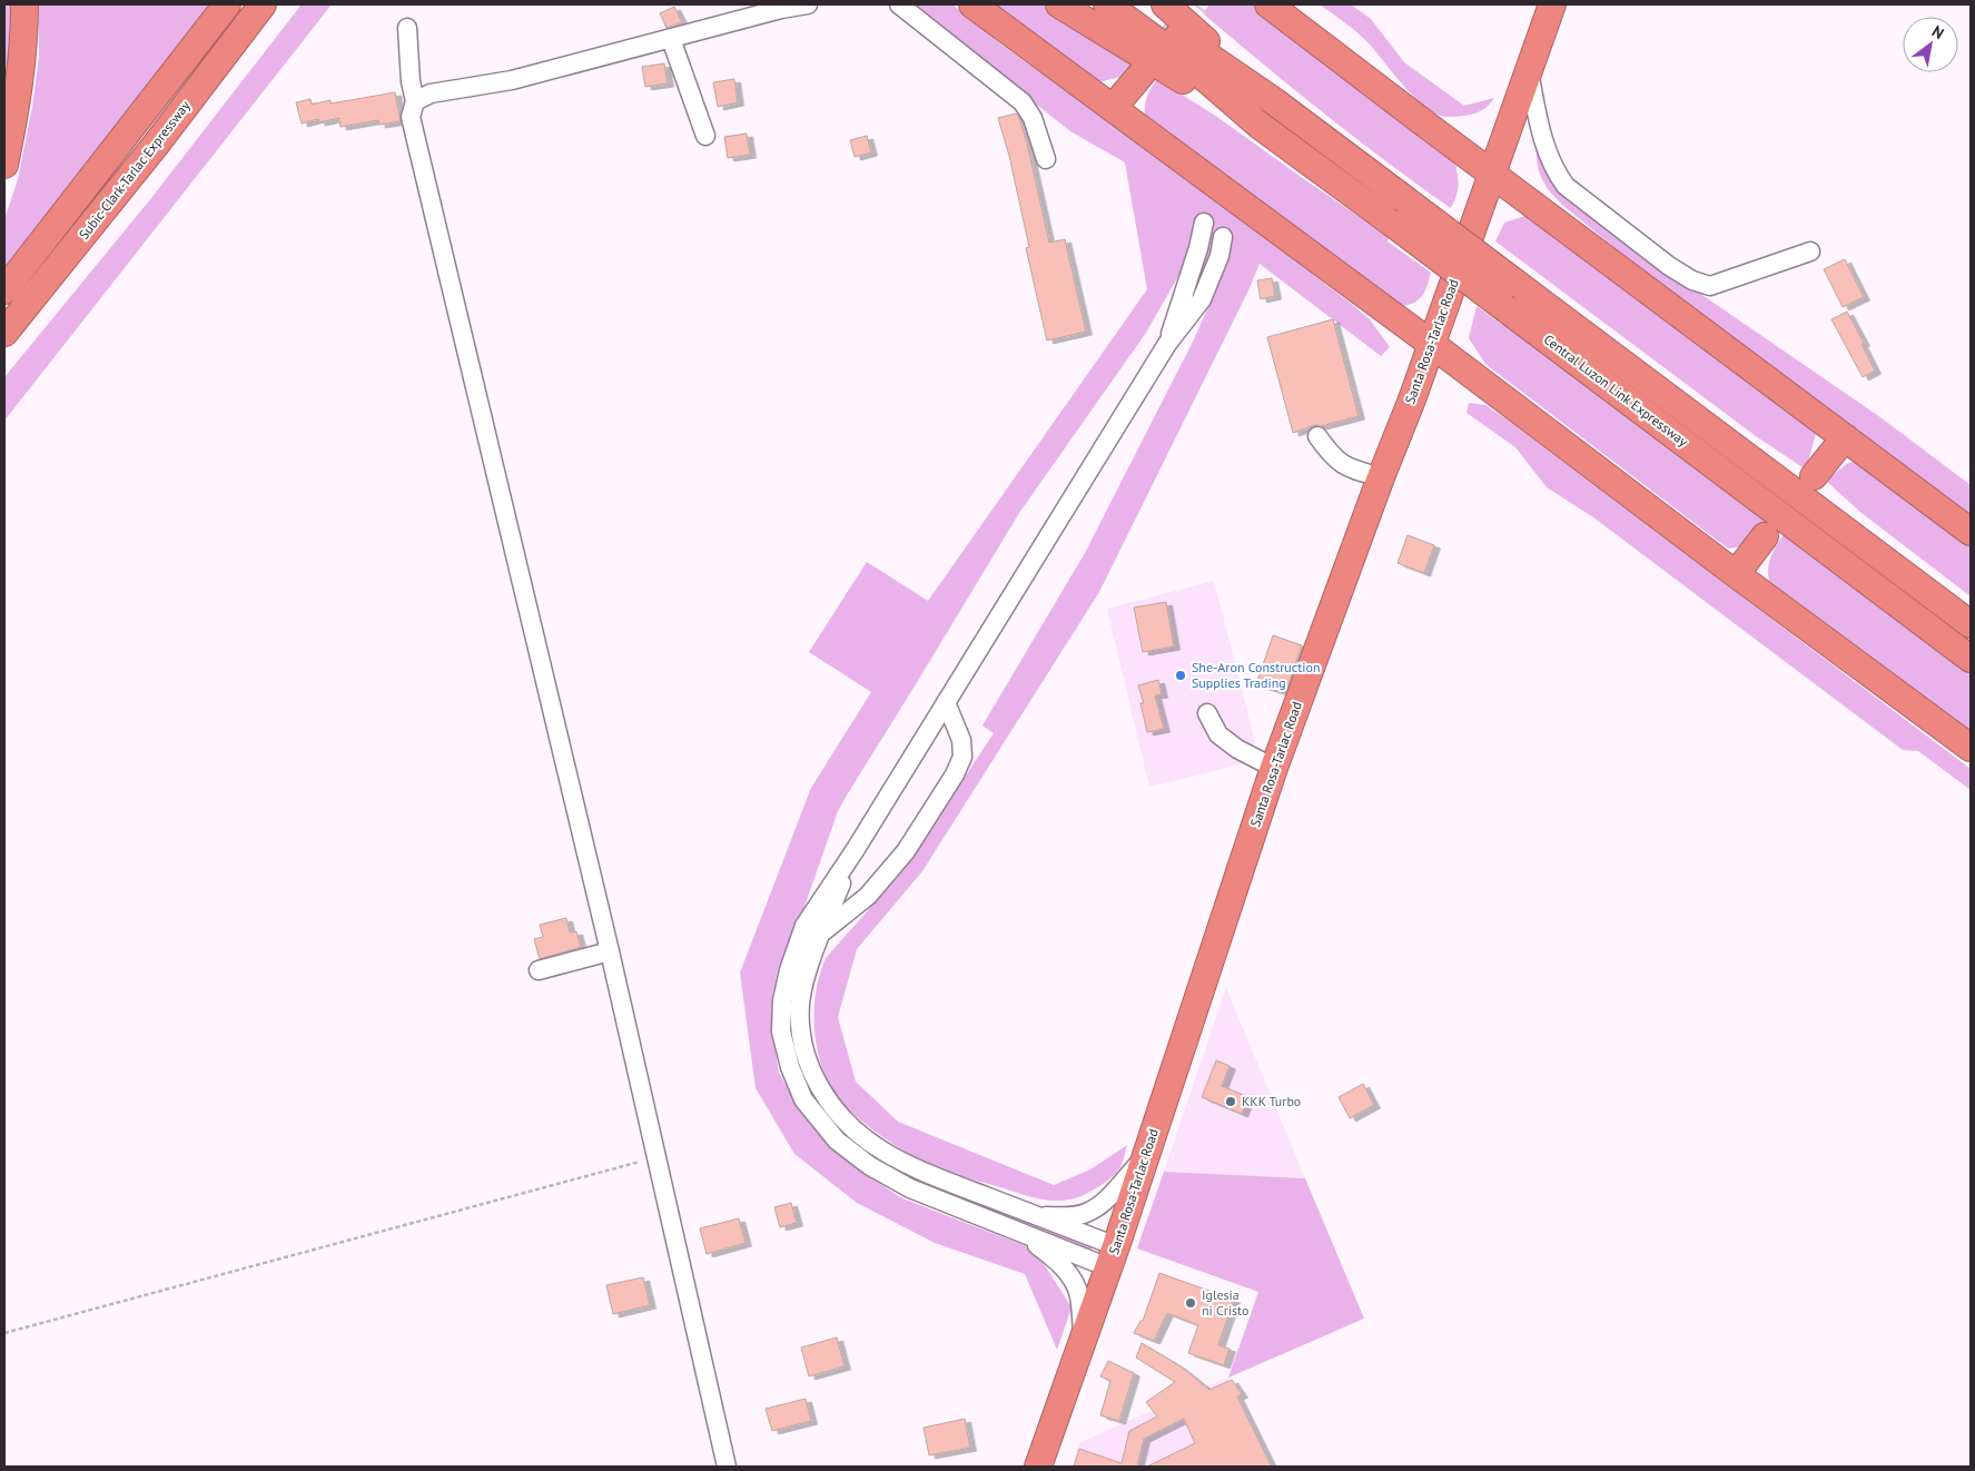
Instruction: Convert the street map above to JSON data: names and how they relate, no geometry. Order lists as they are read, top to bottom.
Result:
{
  "streets": {
    "highway": ["Subic-Clark-Tarlac Expressway", "Santa Rosa-Tarlac Road", "Central Luzon Link Expressway"]
  },
  "places": ["She-Aron Construction Supplies Trading", "KKK Turbo", "Iglesia ni Cristo"],
  "north": "top right"
}
